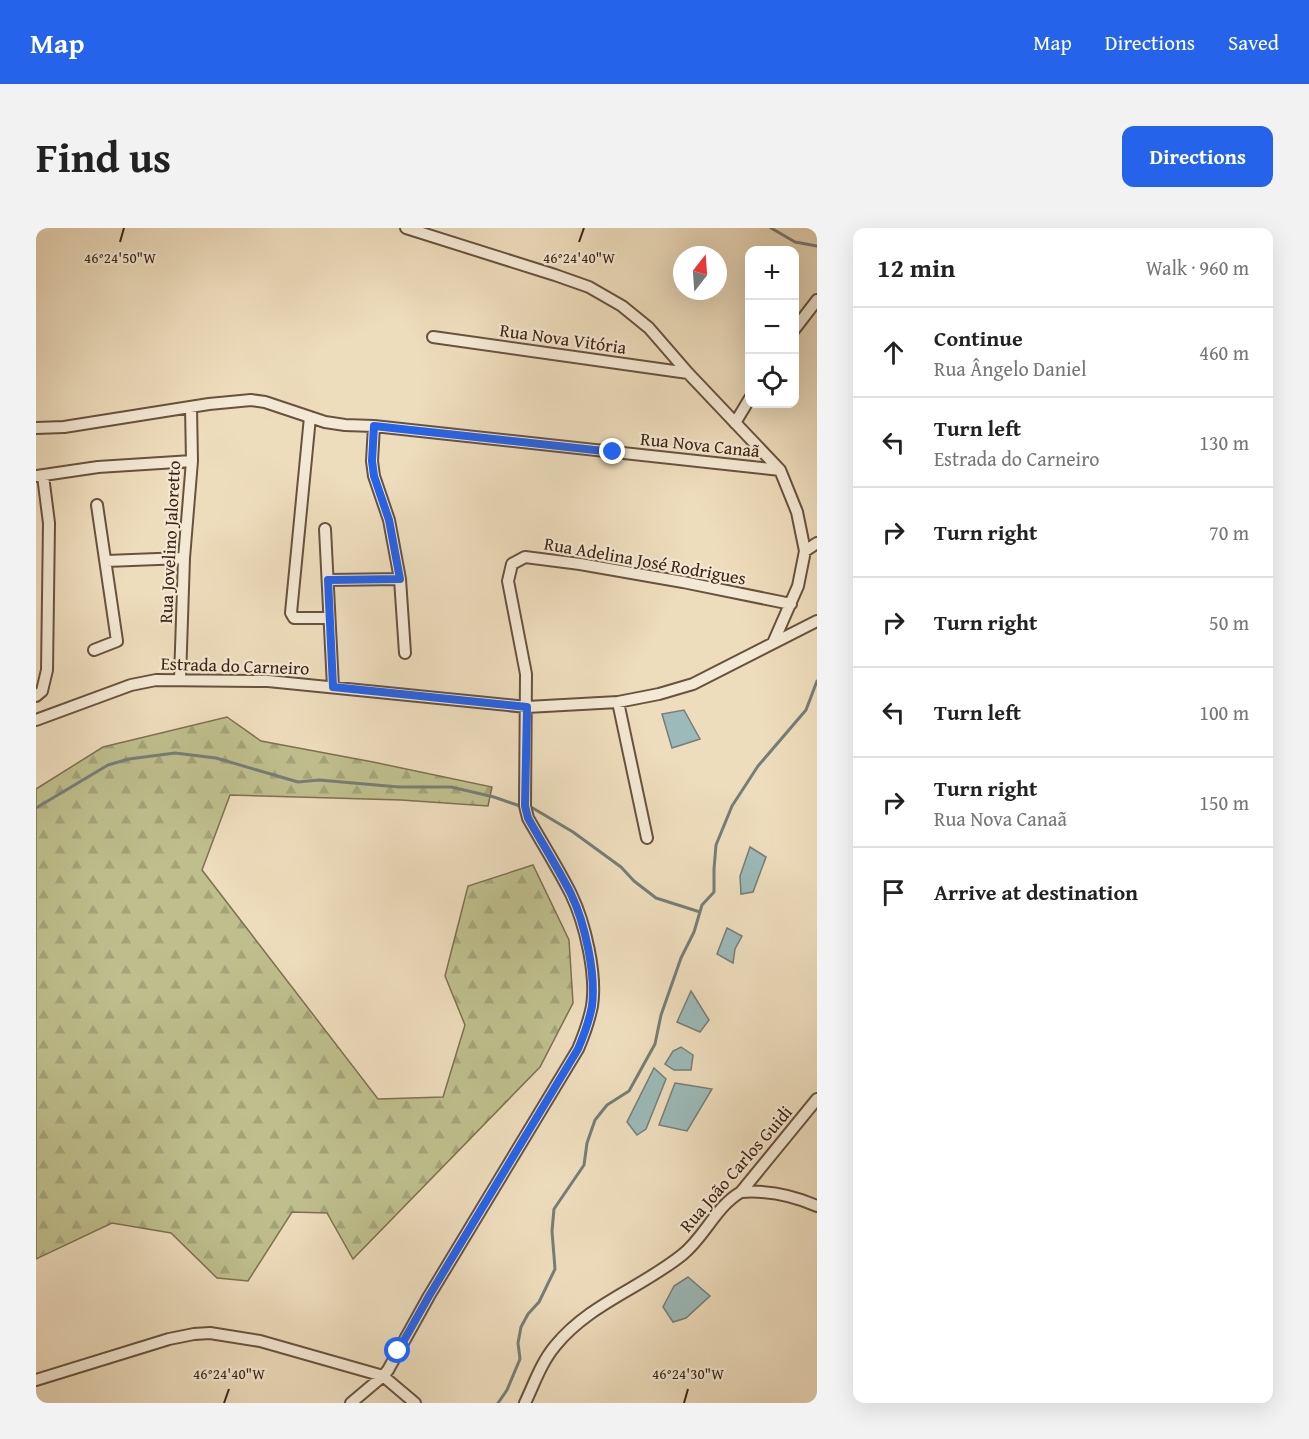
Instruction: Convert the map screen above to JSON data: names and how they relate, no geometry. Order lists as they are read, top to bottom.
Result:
{
  "streets": {
    "street": [
      "Rua Nova Vitória",
      "Rua Nova Canaã",
      "Rua Jovelino Jaloretto",
      "Rua Adelina José Rodrigues",
      "Estrada do Carneiro",
      "Rua João Carlos Guidi"
    ]
  },
  "crossings": [
    ["Rua Nova Canaã", "Rua Jovelino Jaloretto"],
    ["Rua Jovelino Jaloretto", "Estrada do Carneiro"],
    ["Rua Adelina José Rodrigues", "Estrada do Carneiro"]
  ],
  "north": "top",
  "page": {
    "header": "Map",
    "nav": ["Map", "Directions", "Saved"],
    "title": "Find us",
    "buttons": "Directions",
    "heading": ["12 min", "Walk · 960 m"],
    "map_buttons": ["+", "−"],
    "list": [
      ["Continue", "Rua Ângelo Daniel", "460 m"],
      ["Turn left", "Estrada do Carneiro", "130 m"],
      ["Turn right", "70 m"],
      ["Turn right", "50 m"],
      ["Turn left", "100 m"],
      ["Turn right", "Rua Nova Canaã", "150 m"],
      "Arrive at destination"
    ]
  },
  "coordinates": ["46°24'50\"W", "46°24'40\"W", "46°24'30\"W"]
}
